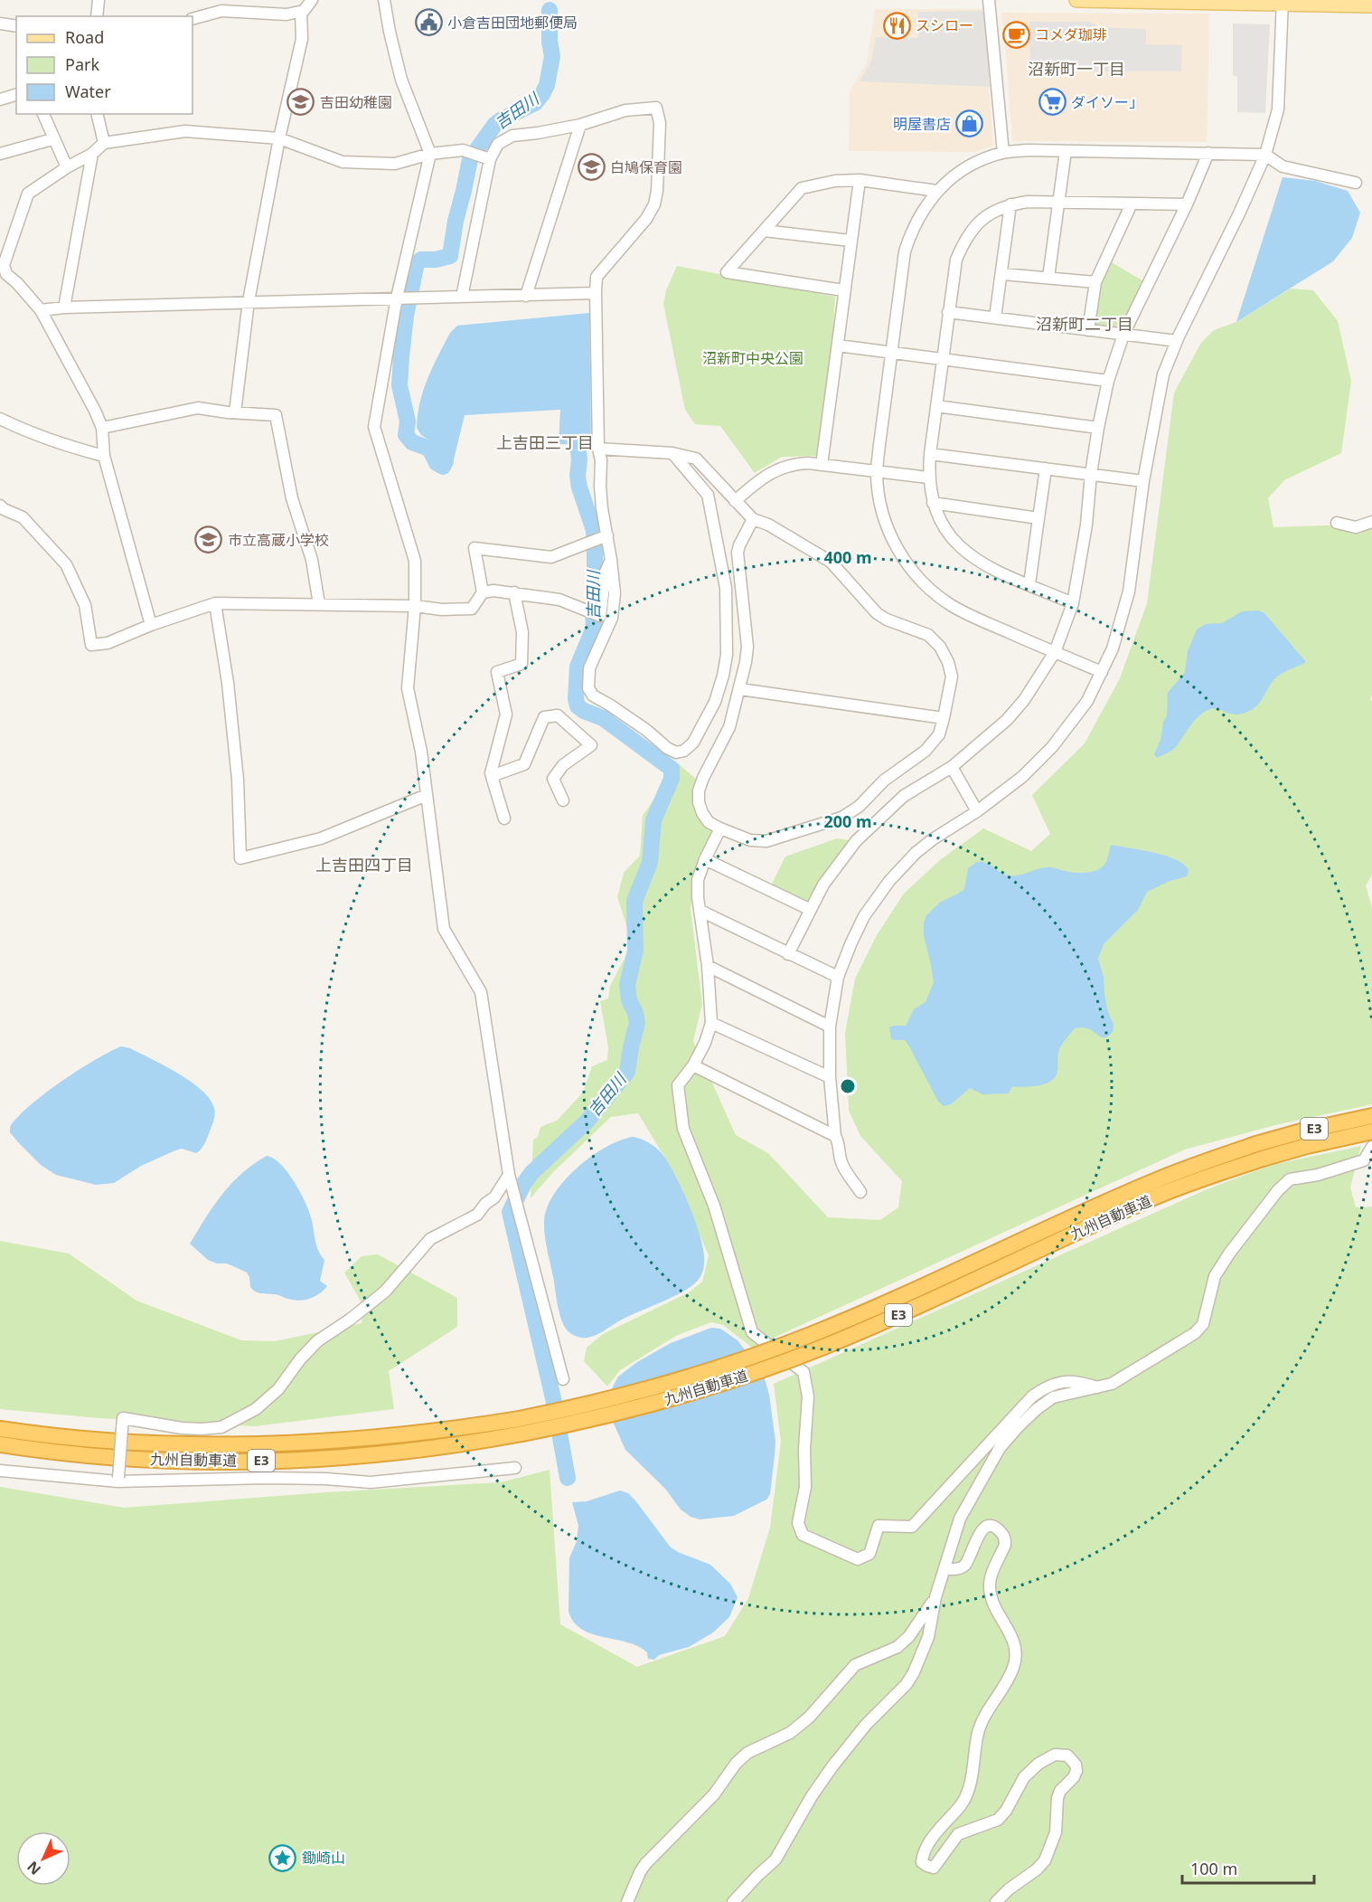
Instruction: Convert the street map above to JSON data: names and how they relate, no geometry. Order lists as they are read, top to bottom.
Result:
{
  "streets": {
    "highway": ["E3", "九州自動車道"]
  },
  "districts": [
    "沼新町一丁目",
    "沼新町二丁目",
    "上吉田三丁目",
    "上吉田四丁目"
  ],
  "water": ["吉田川"],
  "parks": ["沼新町中央公園"],
  "places": {
    "public building": ["小倉吉田団地郵便局"],
    "restaurant": ["スシロー"],
    "cafe": ["コメダ珈琲"],
    "school or university": ["吉田幼稚園", "白鳩保育園", "市立高蔵小学校"],
    "supermarket": ["ダイソー」"],
    "shop": ["明屋書店"],
    "place": ["鋤崎山"]
  },
  "legend": ["Road", "Park", "Water"],
  "scale_bar": "100 m",
  "north": "bottom left",
  "rings": ["400 m", "200 m"]
}
